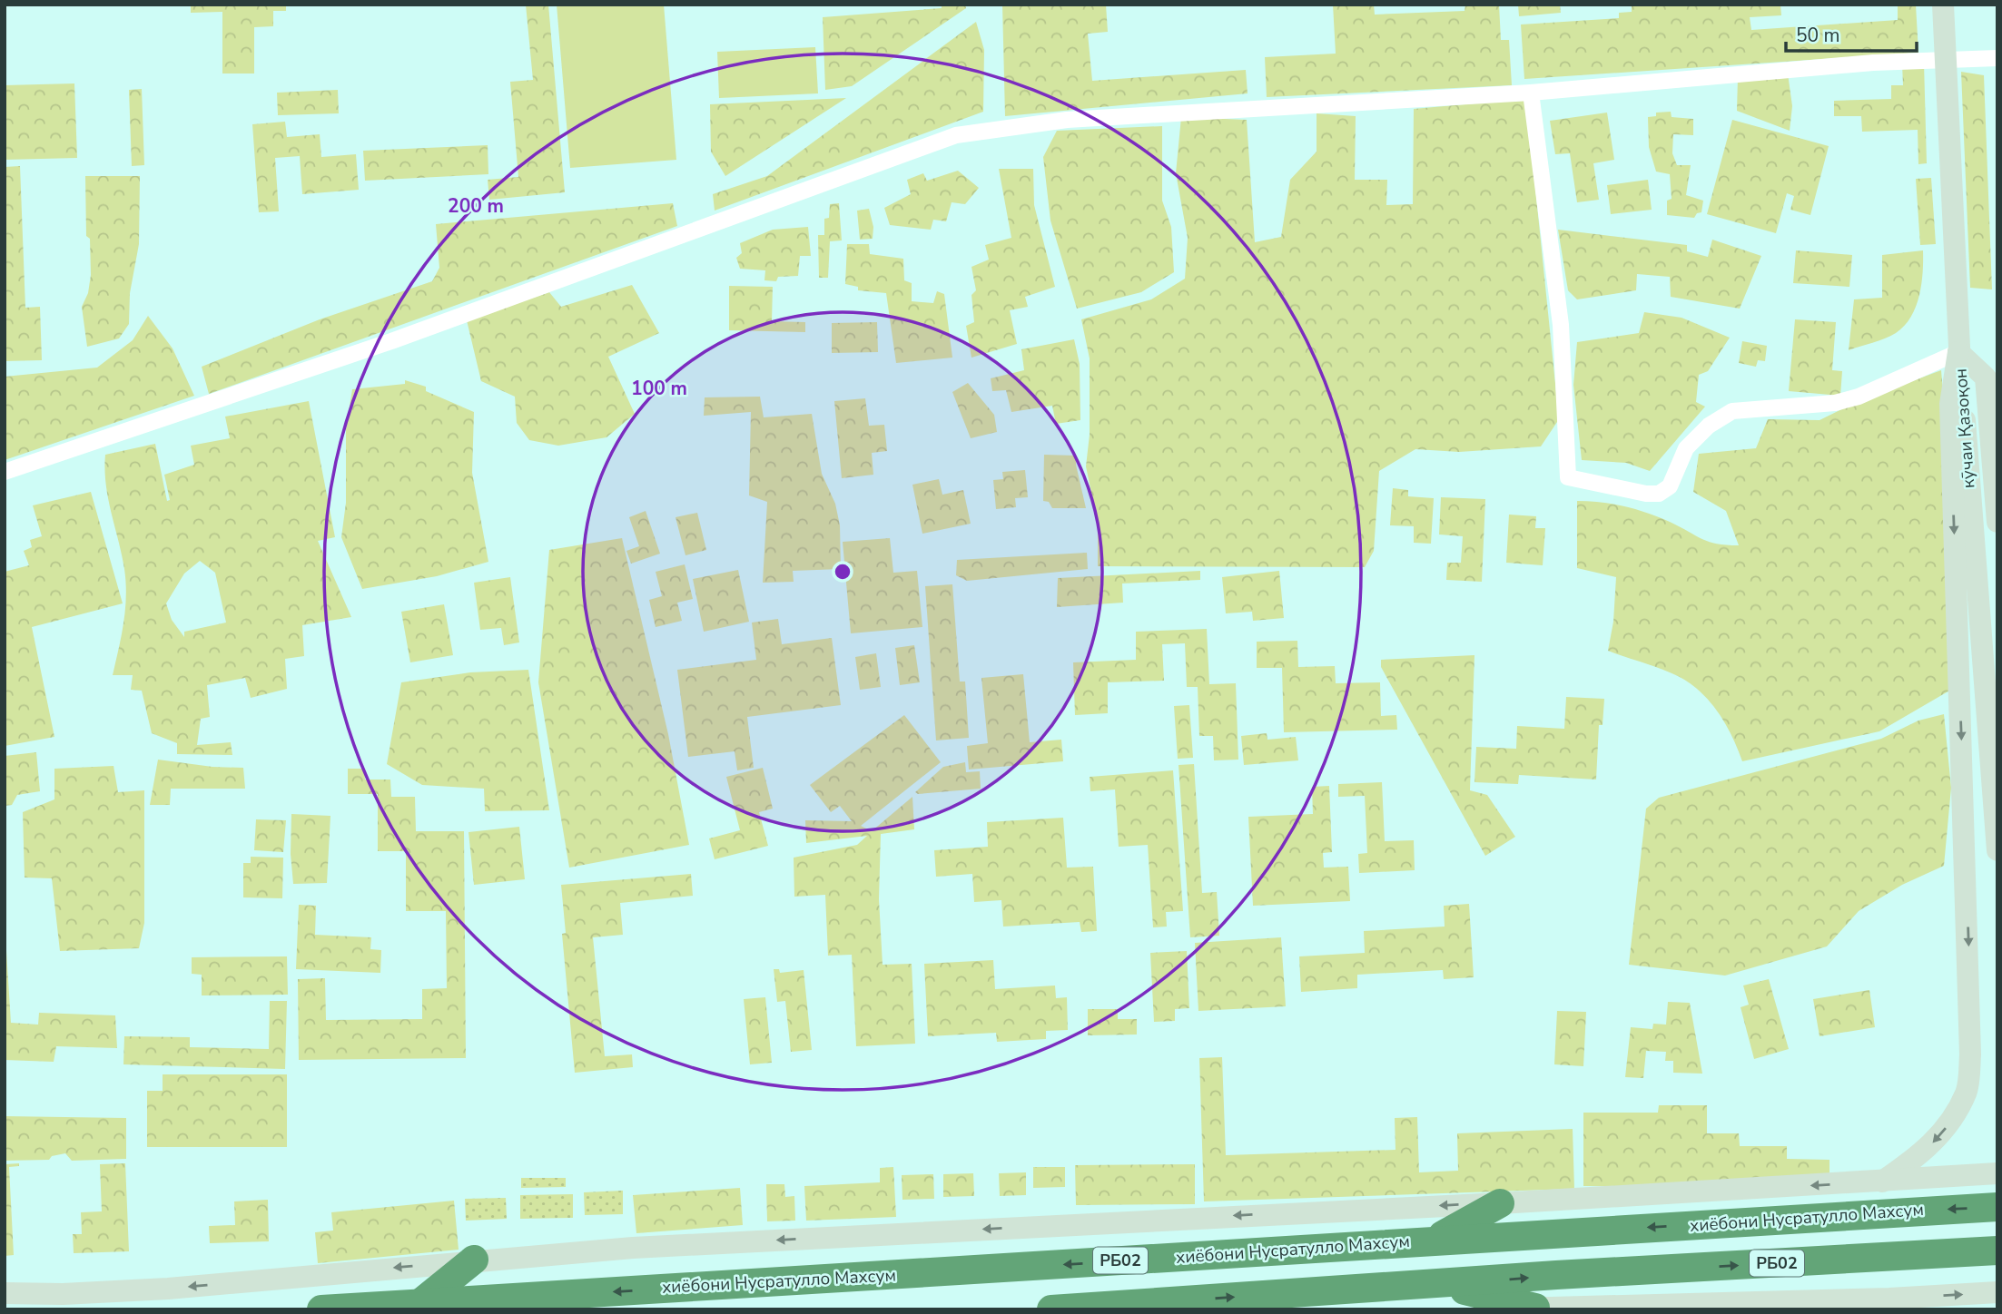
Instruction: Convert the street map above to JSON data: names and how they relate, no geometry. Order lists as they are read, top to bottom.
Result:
{
  "streets": {
    "highway": ["хиёбони Нусратулло Махсум", "РБ02"],
    "street": ["кӯчаи Қазоқон"]
  },
  "scale_bar": "50 m",
  "rings": ["200 m", "100 m"]
}
